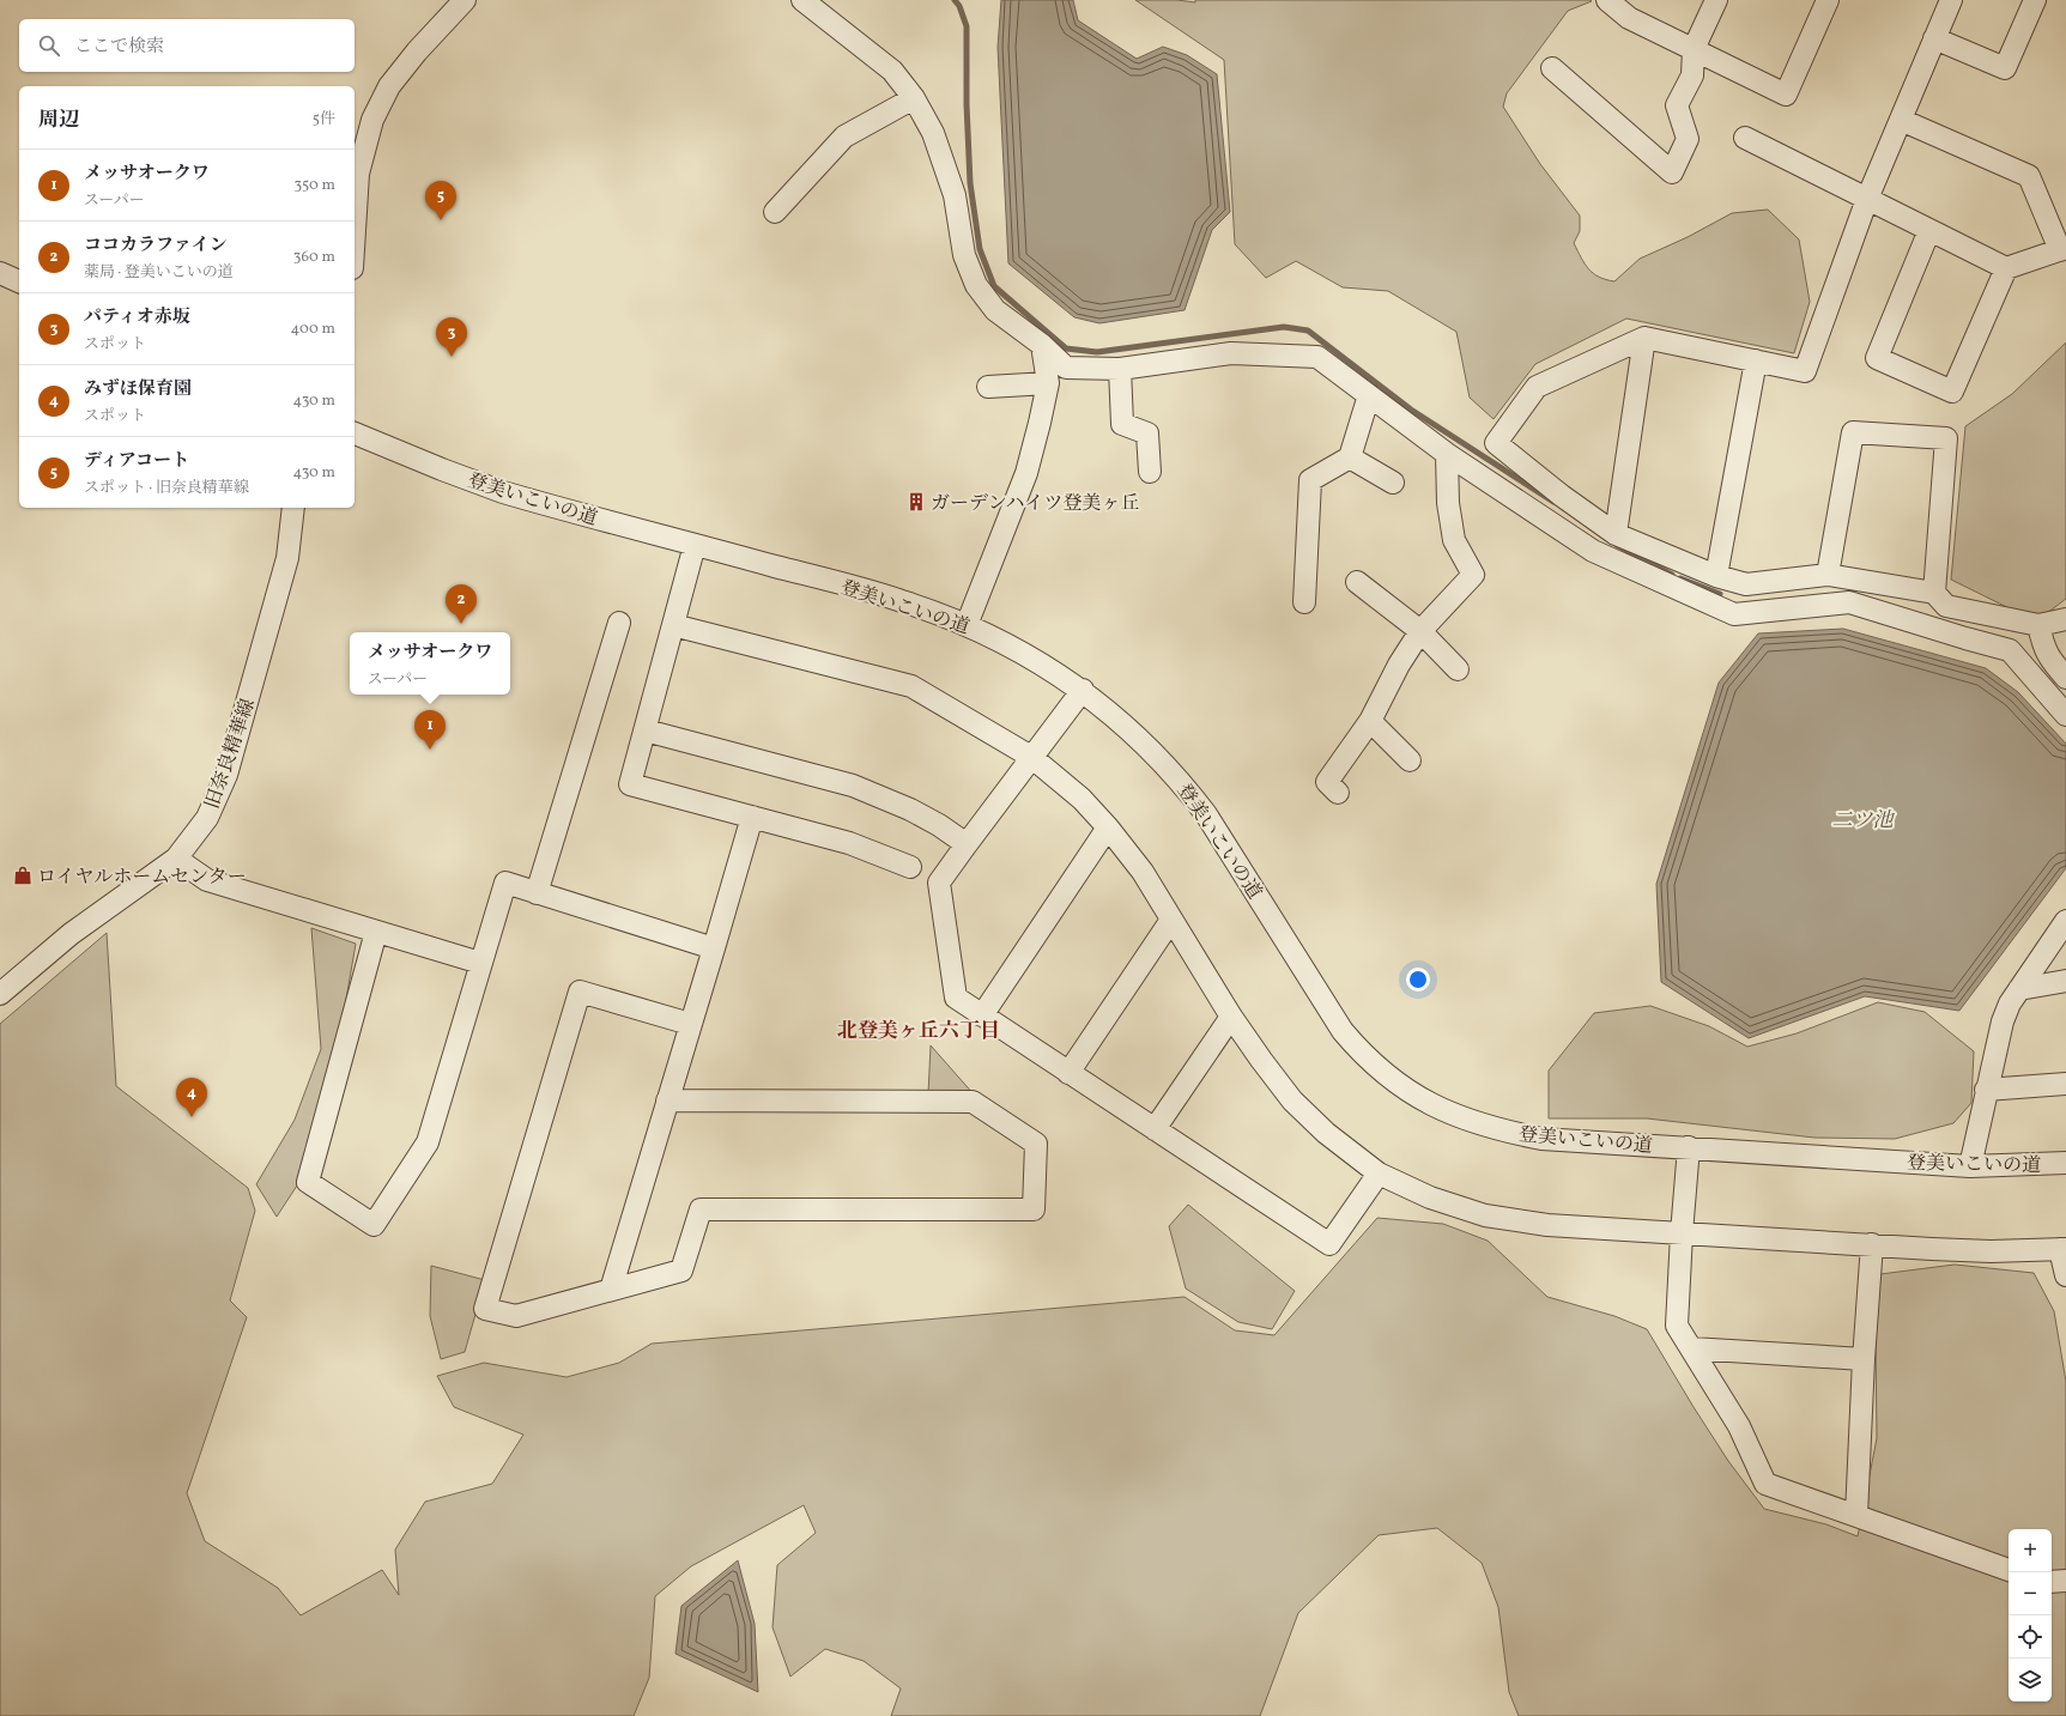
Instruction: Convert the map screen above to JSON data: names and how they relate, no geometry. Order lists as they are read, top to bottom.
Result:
{
  "streets": {
    "street": ["登美いこいの道", "旧奈良精華線"]
  },
  "districts": ["北登美ヶ丘六丁目"],
  "water": ["二ツ池"],
  "places": {
    "building": ["ガーデンハイツ登美ヶ丘"],
    "shop": ["ロイヤルホームセンター"]
  },
  "page": {
    "search": "ここで検索",
    "heading": ["周辺", "5件"],
    "list": [
      {
        "mark": "1",
        "name": "メッサオークワ",
        "note": "スーパー",
        "value": "350 m"
      },
      {
        "mark": "2",
        "name": "ココカラファイン",
        "note": "薬局 · 登美いこいの道",
        "value": "360 m"
      },
      {
        "mark": "3",
        "name": "パティオ赤坂",
        "note": "スポット",
        "value": "400 m"
      },
      {
        "mark": "4",
        "name": "みずほ保育園",
        "note": "スポット",
        "value": "430 m"
      },
      {
        "mark": "5",
        "name": "ディアコート",
        "note": "スポット · 旧奈良精華線",
        "value": "430 m"
      }
    ],
    "pins": [
      "5",
      "3",
      "2",
      "1",
      "4"
    ],
    "popup": ["メッサオークワ", "スーパー"],
    "map_buttons": ["+", "−"]
  }
}
